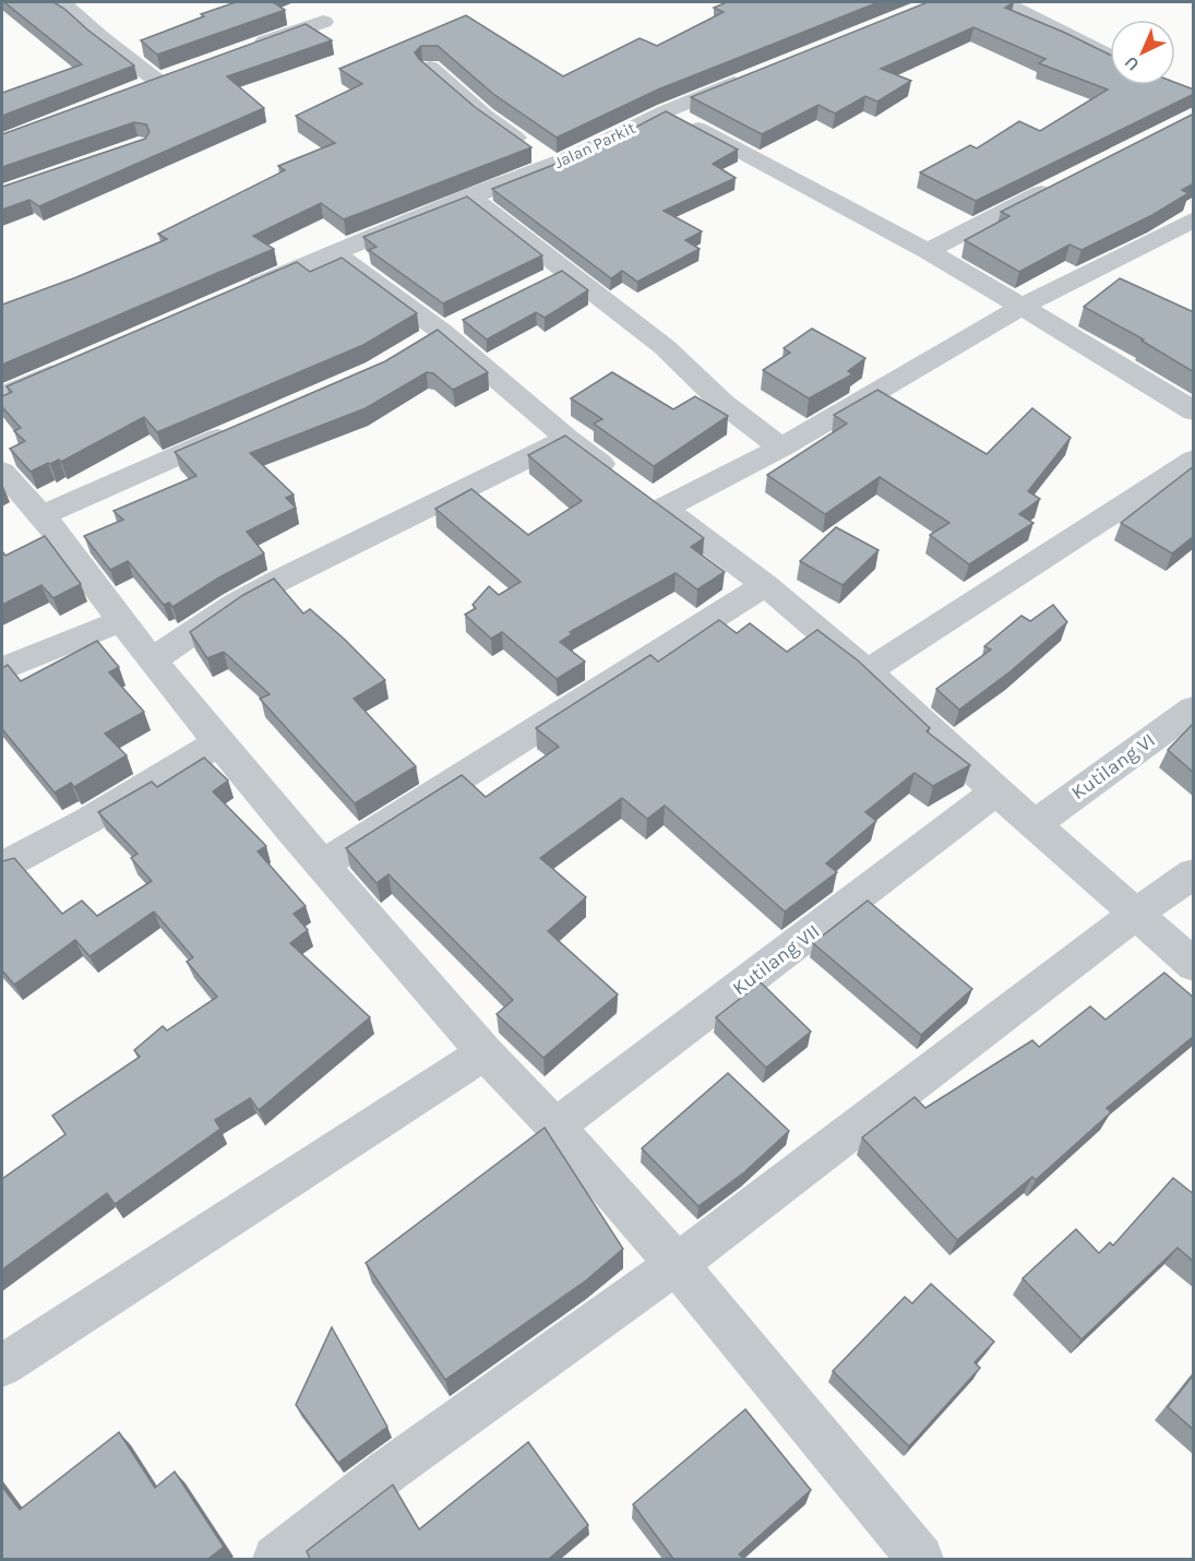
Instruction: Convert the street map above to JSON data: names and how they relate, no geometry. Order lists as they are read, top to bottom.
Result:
{
  "streets": {
    "street": ["Jalan Parkit", "Kutilang VI", "Kutilang VII"]
  },
  "north": "bottom left"
}
